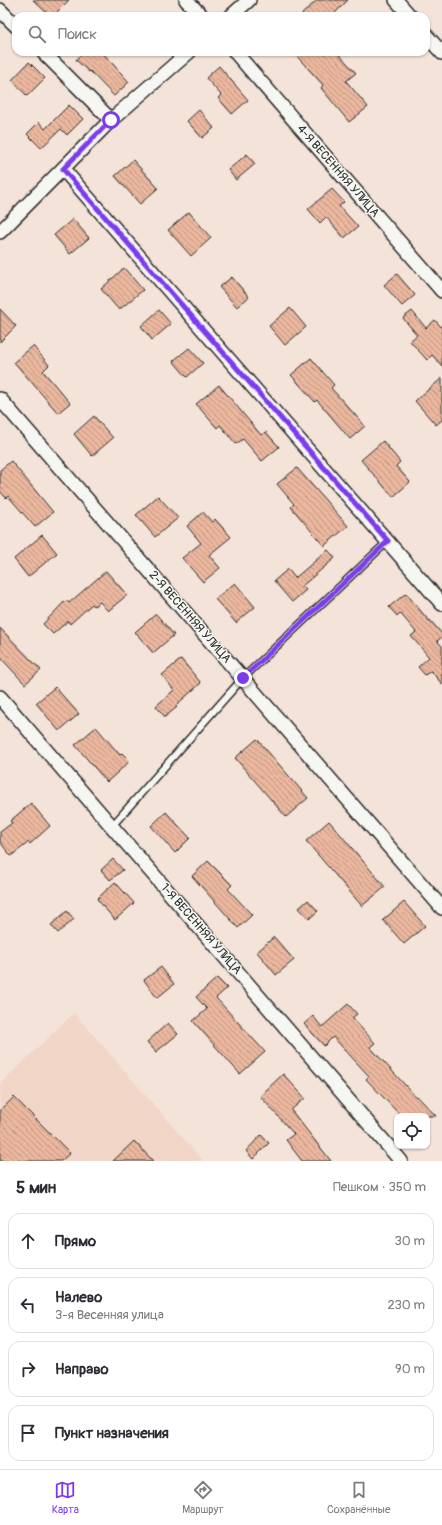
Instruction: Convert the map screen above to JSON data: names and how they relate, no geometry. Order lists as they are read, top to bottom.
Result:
{
  "streets": {
    "street": ["4-Я ВЕСЕННЯЯ УЛИЦА", "2-Я ВЕСЕННЯЯ УЛИЦА", "1-Я ВЕСЕННЯЯ УЛИЦА"]
  },
  "page": {
    "search": "Поиск",
    "heading": ["5 мин", "Пешком · 350 m"],
    "list": [
      ["Прямо", "30 m"],
      ["Налево", "3-я Весенняя улица", "230 m"],
      ["Направо", "90 m"],
      "Пункт назначения"
    ],
    "nav": ["Карта", "Маршрут", "Сохранённые"]
  }
}
